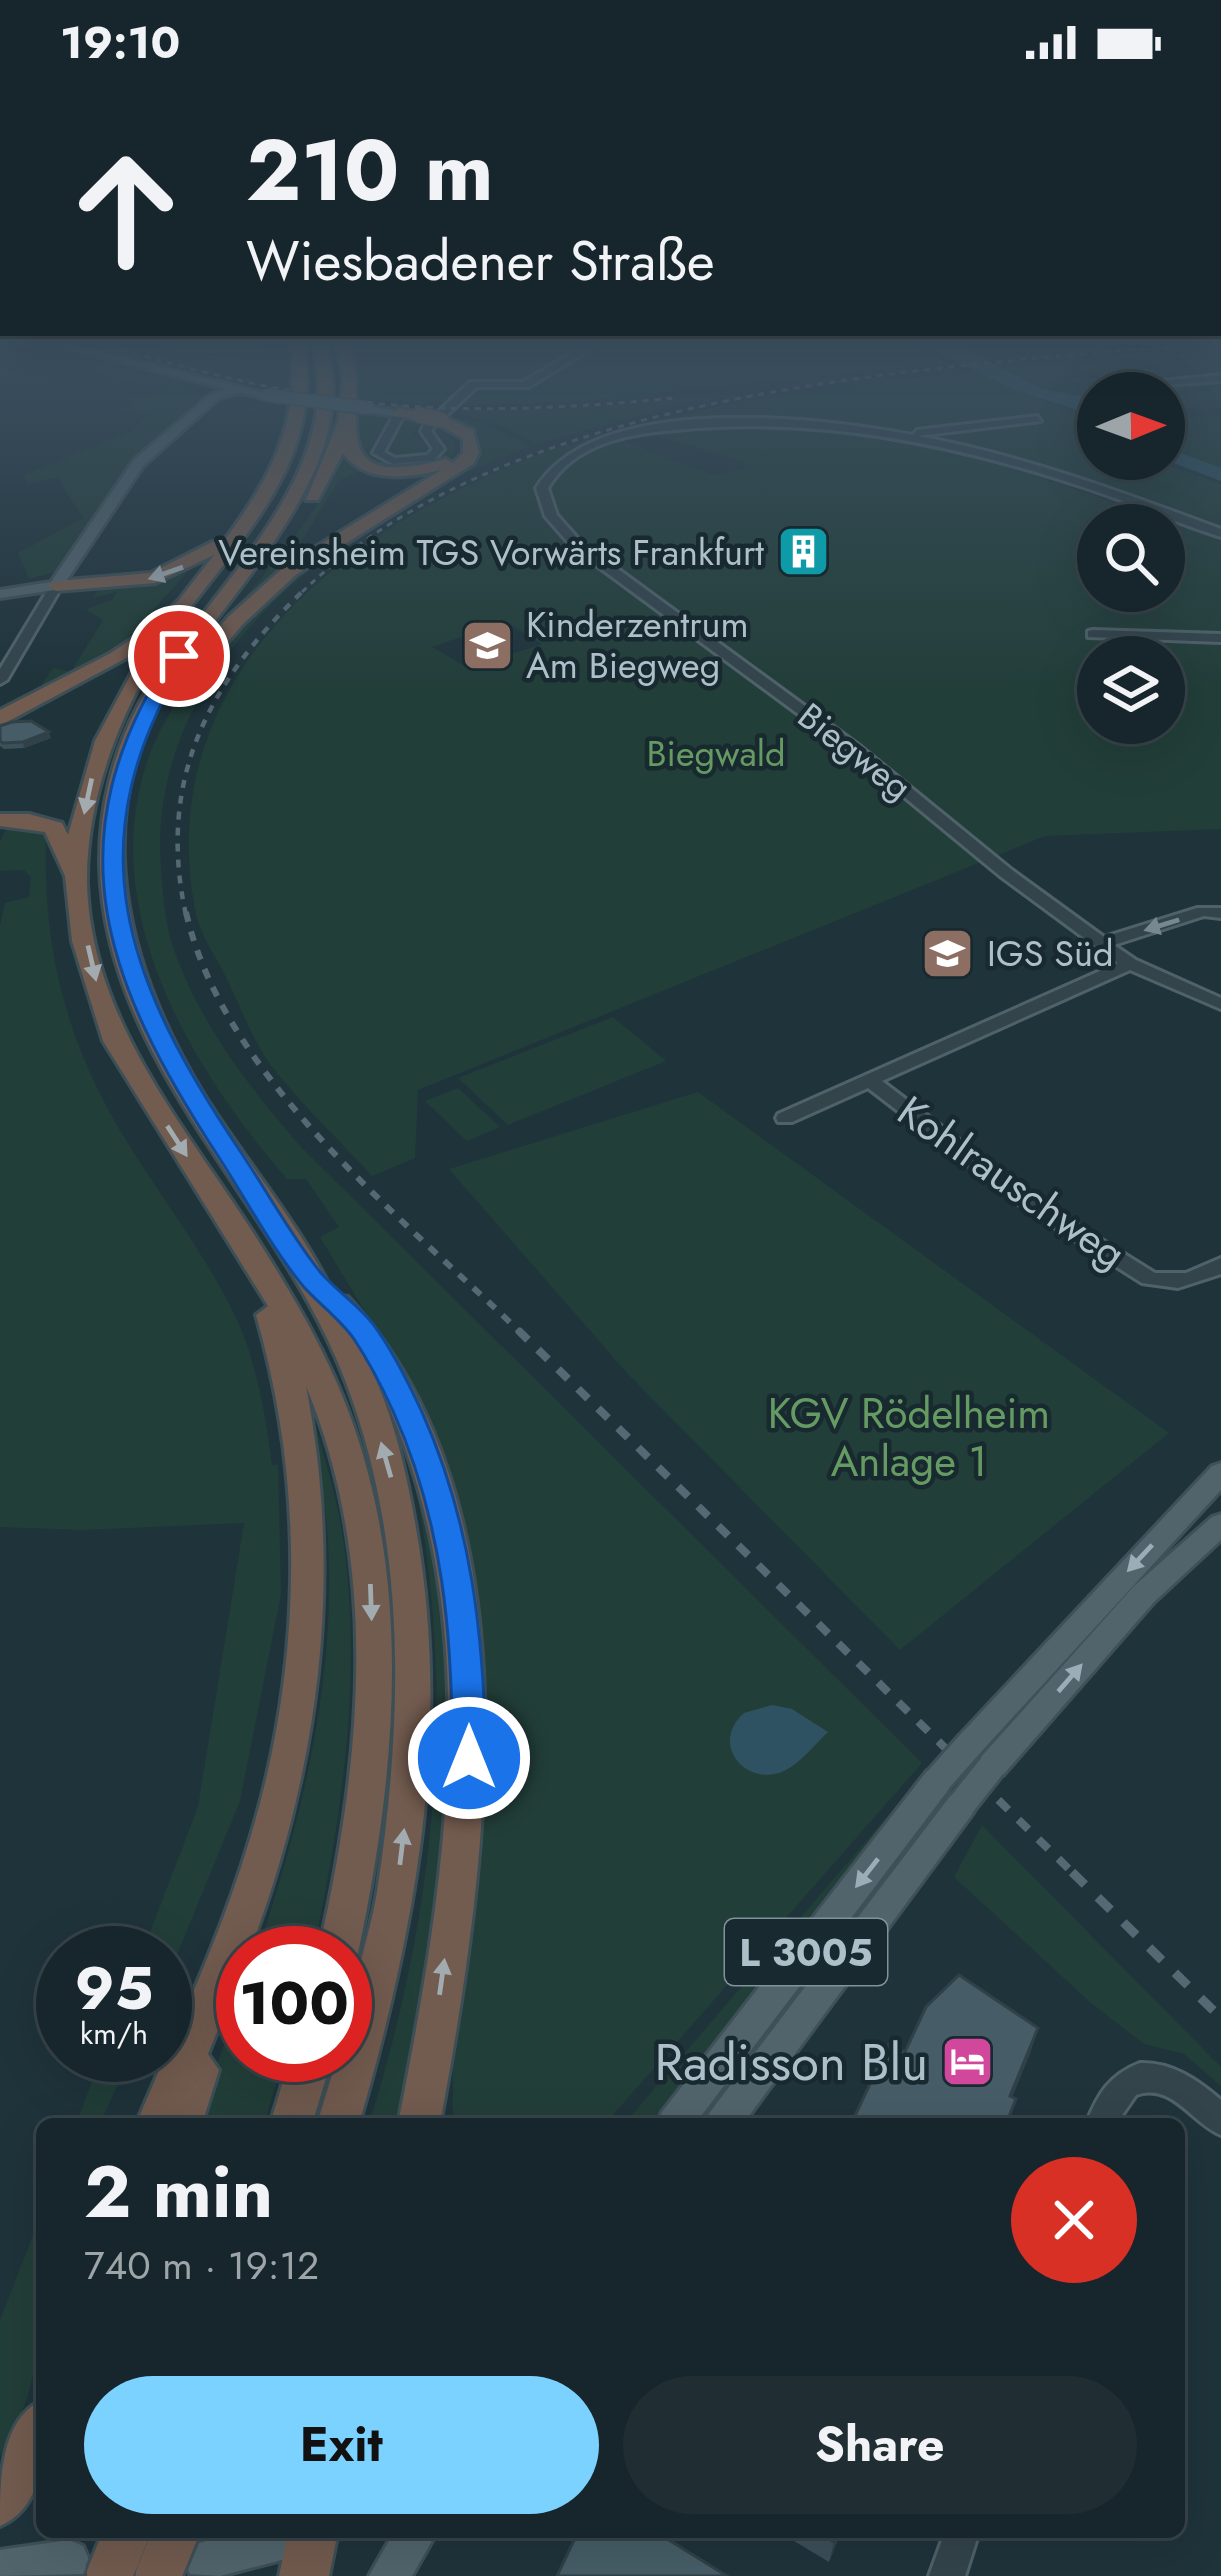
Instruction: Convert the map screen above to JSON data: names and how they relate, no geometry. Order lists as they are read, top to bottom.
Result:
{
  "streets": {
    "main road": ["L 3005"],
    "street": ["Biegweg", "Kohlrauschweg"]
  },
  "parks": ["Biegwald", "KGV Rödelheim Anlage 1"],
  "places": {
    "building": ["Vereinsheim TGS Vorwärts Frankfurt"],
    "school or university": ["Kinderzentrum Am Biegweg", "IGS Süd"],
    "hotel": ["Radisson Blu"]
  },
  "north": "right",
  "page": {
    "status": "19:10",
    "turn": ["210 m", "Wiesbadener Straße"],
    "speed": "95 km/h",
    "limit": "100",
    "heading": ["2 min", "740 m · 19:12"],
    "buttons": ["Exit", "Share"]
  }
}
